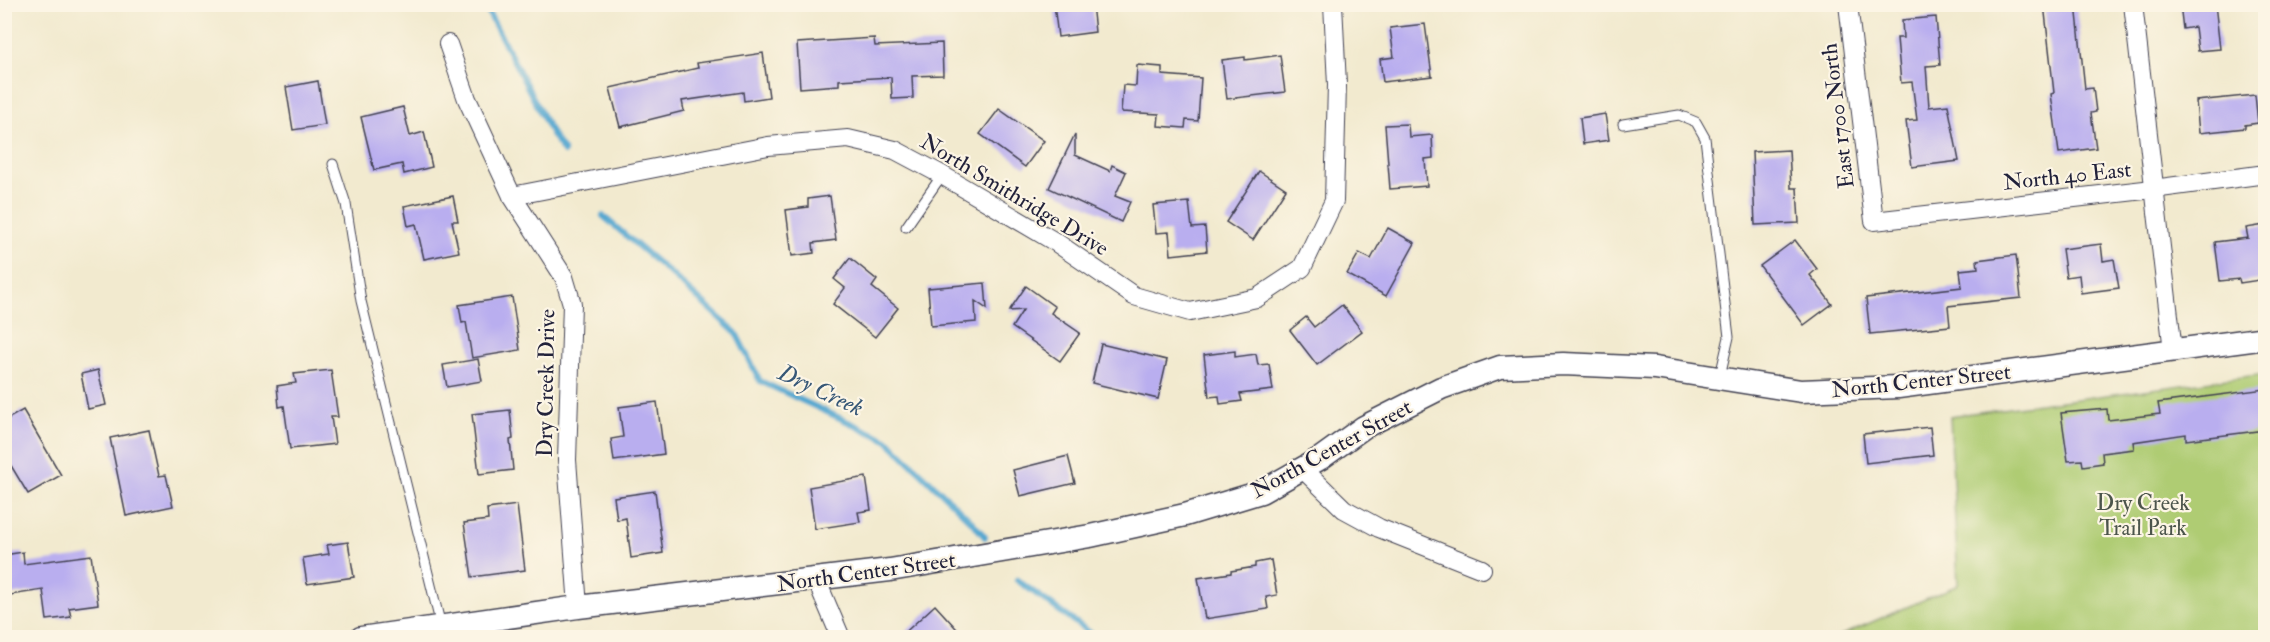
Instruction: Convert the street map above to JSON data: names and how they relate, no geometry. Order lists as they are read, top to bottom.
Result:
{
  "streets": {
    "street": [
      "East 1700 North",
      "North 40 East",
      "North Smithridge Drive",
      "North Center Street",
      "Dry Creek Drive"
    ]
  },
  "crossings": [
    ["East 1700 North", "North 40 East"],
    ["North Smithridge Drive", "Dry Creek Drive"],
    ["North Center Street", "Dry Creek Drive"]
  ],
  "water": ["Dry Creek"],
  "parks": ["Dry Creek Trail Park"]
}
